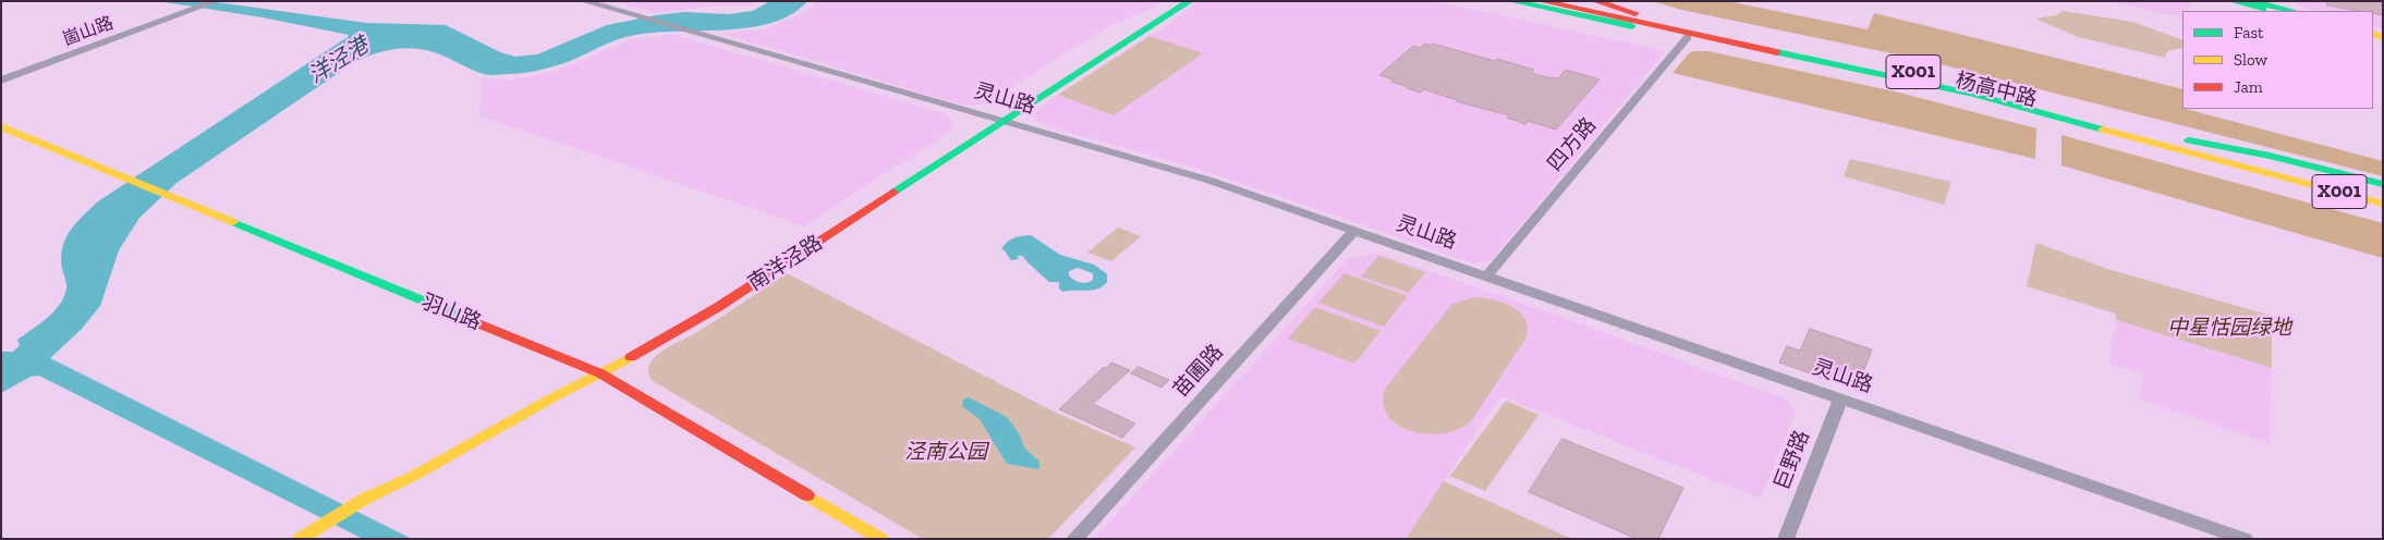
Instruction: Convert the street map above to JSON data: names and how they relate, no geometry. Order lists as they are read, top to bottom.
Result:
{
  "streets": {
    "main road": [
      "X001",
      "杨高中路",
      "南洋泾路",
      "羽山路"
    ],
    "street": [
      "崮山路",
      "灵山路",
      "四方路",
      "苗圃路",
      "巨野路"
    ]
  },
  "crossings": [
    ["X001", "杨高中路"],
    ["杨高中路", "四方路"],
    ["灵山路", "四方路"],
    ["灵山路", "南洋泾路"],
    ["灵山路", "苗圃路"],
    ["灵山路", "巨野路"],
    ["南洋泾路", "羽山路"]
  ],
  "water": ["洋泾港"],
  "parks": ["中星恬园绿地", "泾南公园"],
  "legend": ["Fast", "Slow", "Jam"]
}
